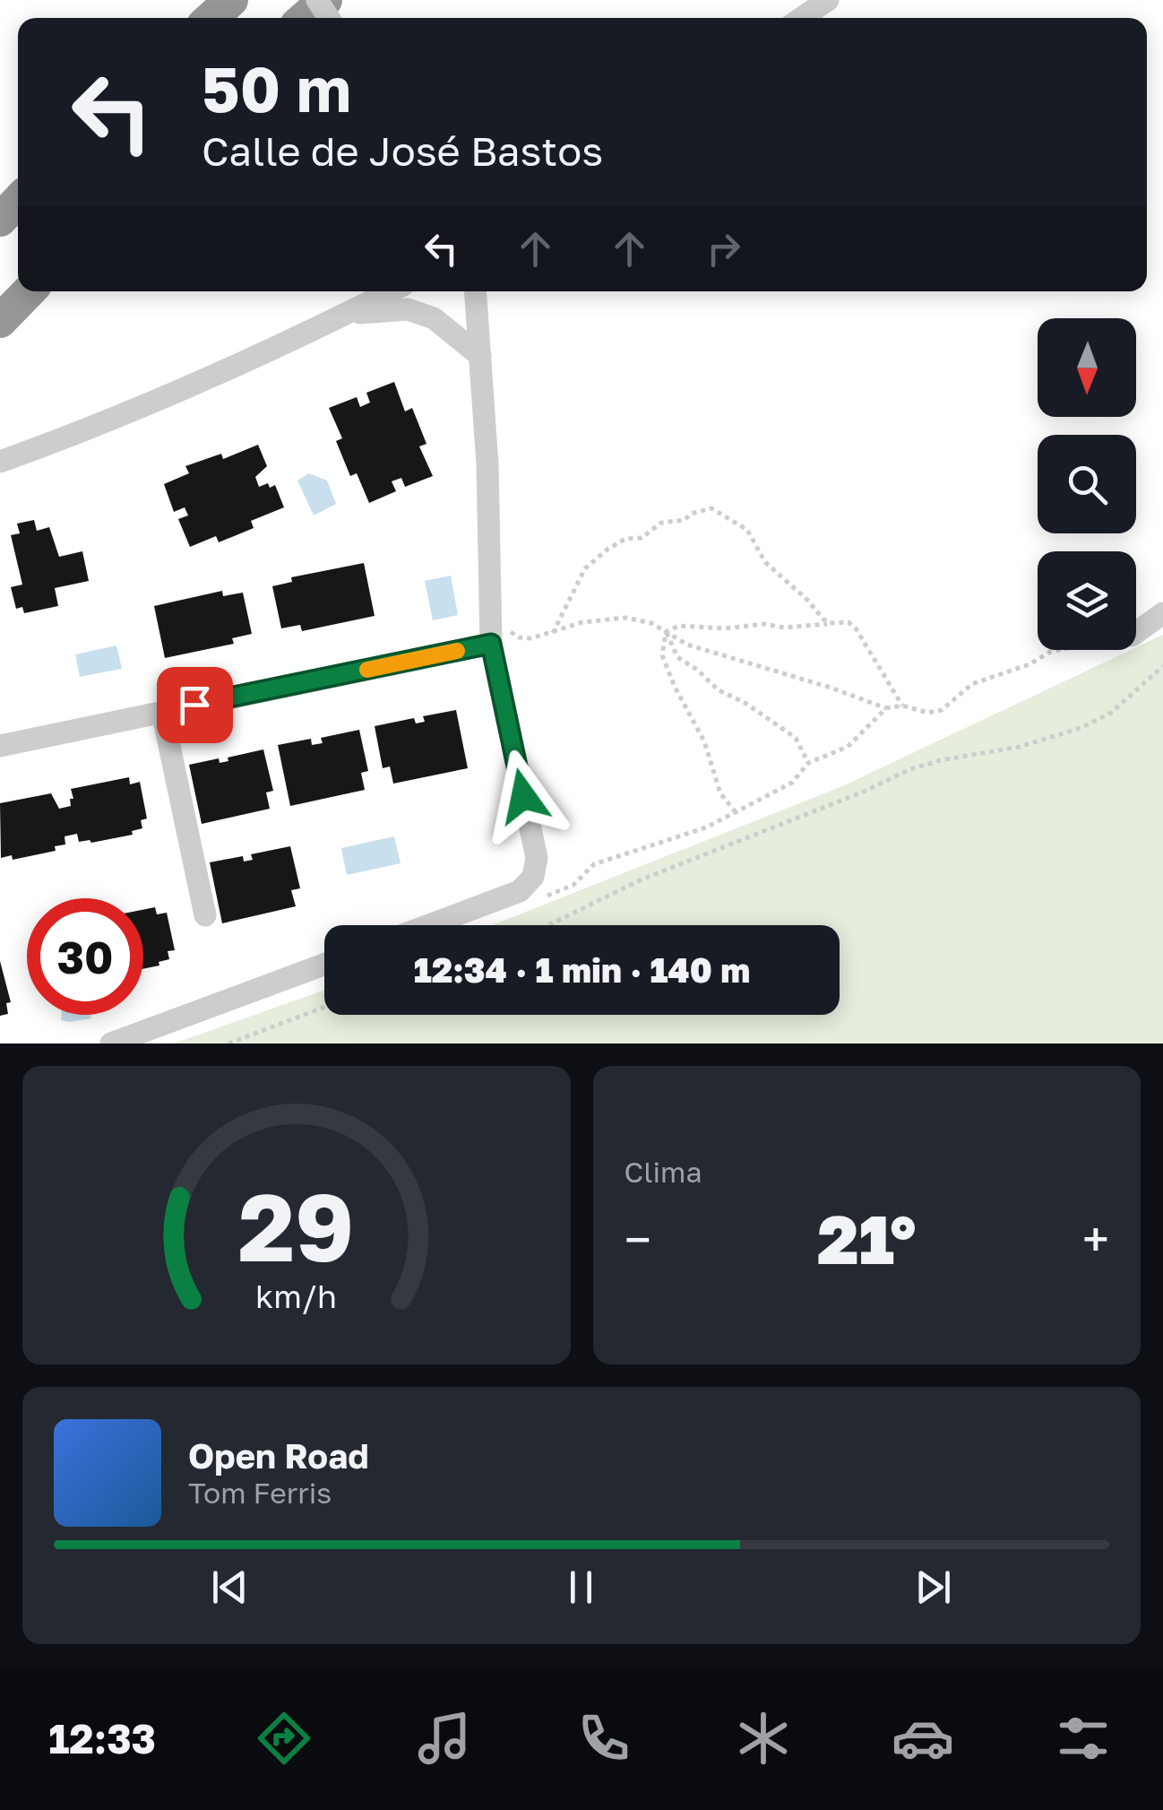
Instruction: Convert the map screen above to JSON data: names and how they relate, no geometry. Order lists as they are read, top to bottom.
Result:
{
  "north": "bottom",
  "page": {
    "turn": ["50 m", "Calle de José Bastos"],
    "limit": "30",
    "trip": "12:34 · 1 min · 140 m",
    "tile": "Clima",
    "heat": ["−", "21°", "+"],
    "song": ["Open Road", "Tom Ferris"],
    "tabs": "12:33",
    "gauge": ["29", "km/h"]
  }
}
